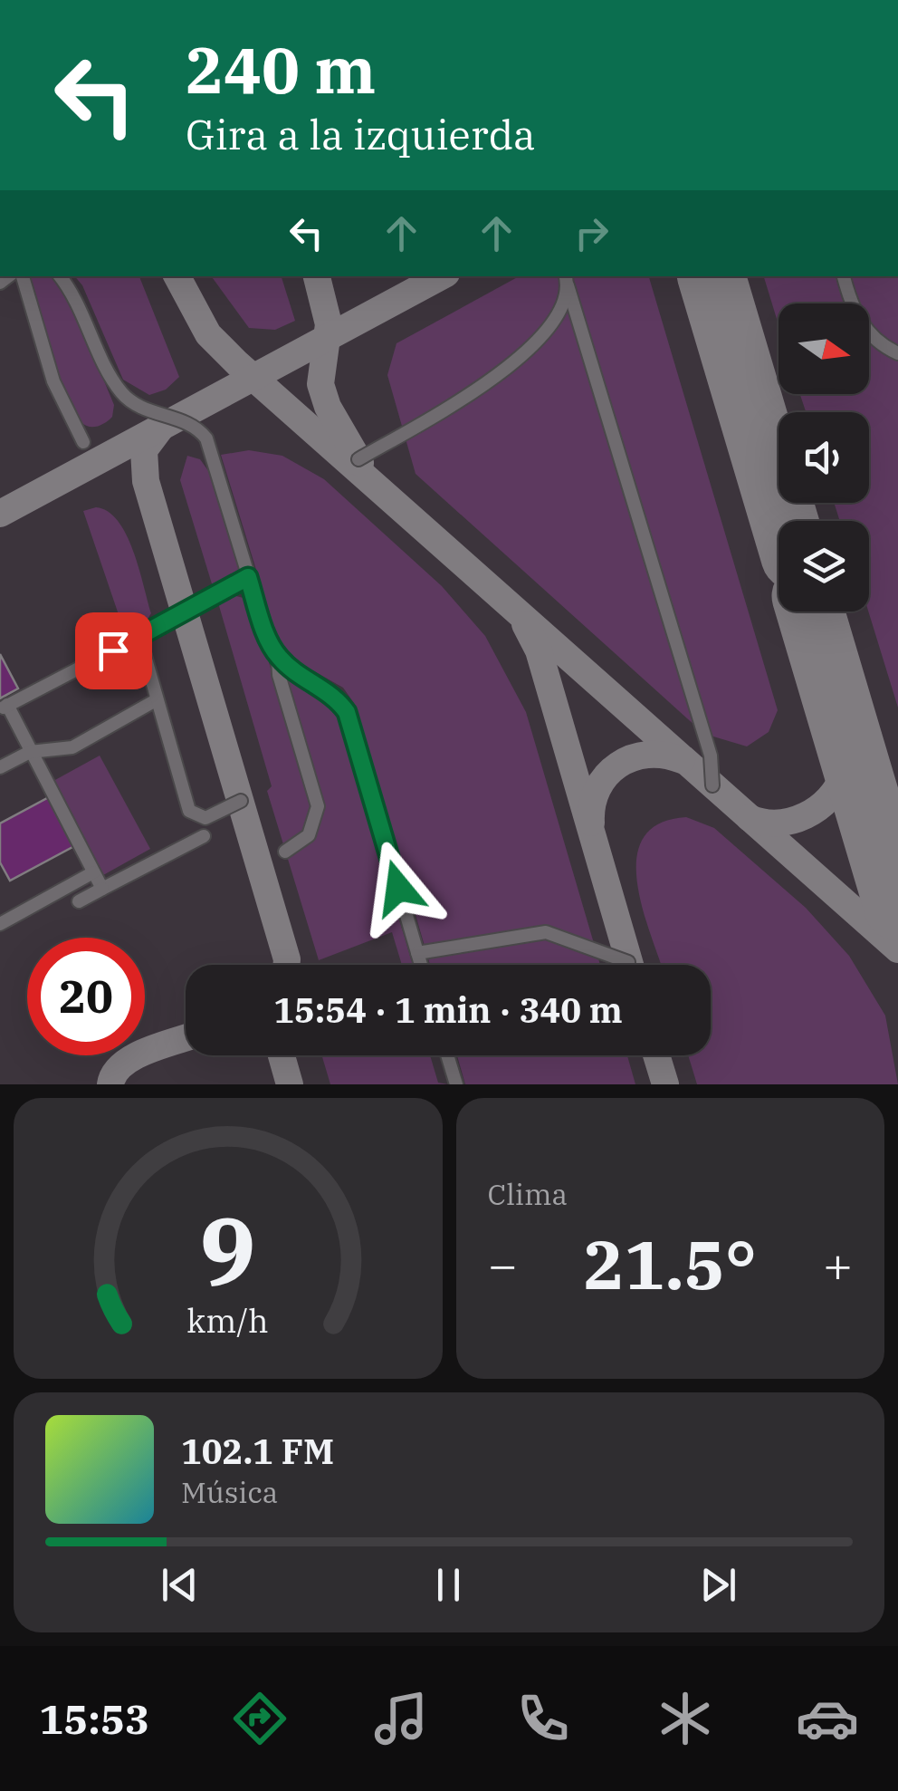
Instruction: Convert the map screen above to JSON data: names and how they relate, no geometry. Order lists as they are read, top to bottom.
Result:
{
  "north": "right",
  "page": {
    "turn": ["240 m", "Gira a la izquierda"],
    "limit": "20",
    "trip": "15:54 · 1 min · 340 m",
    "tile": "Clima",
    "heat": ["−", "21.5°", "+"],
    "song": ["102.1 FM", "Música"],
    "tabs": "15:53",
    "gauge": ["9", "km/h"]
  }
}
